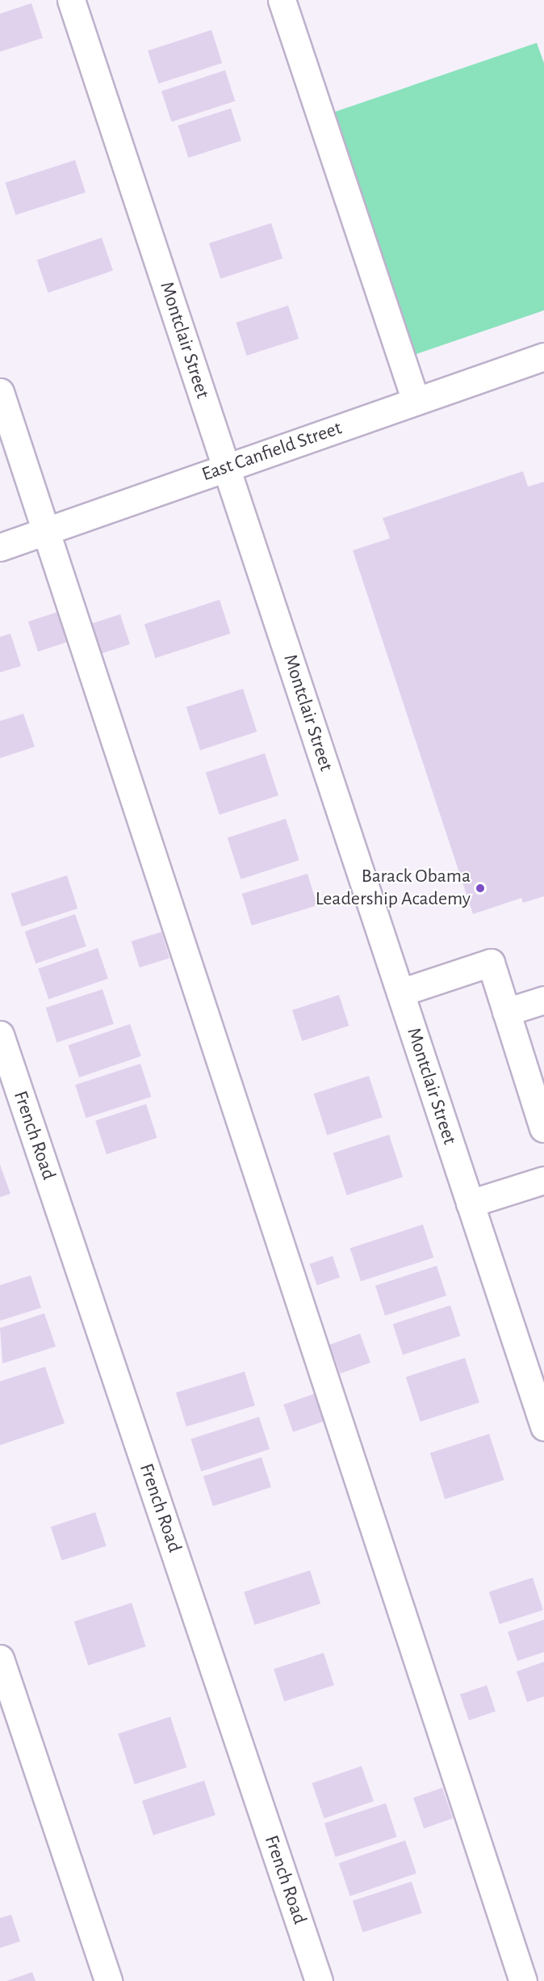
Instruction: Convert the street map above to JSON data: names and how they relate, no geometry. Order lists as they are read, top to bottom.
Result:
{
  "streets": {
    "street": ["Montclair Street", "East Canfield Street", "French Road"]
  },
  "crossings": [
    ["Montclair Street", "East Canfield Street"]
  ],
  "places": ["Barack Obama Leadership Academy"]
}
